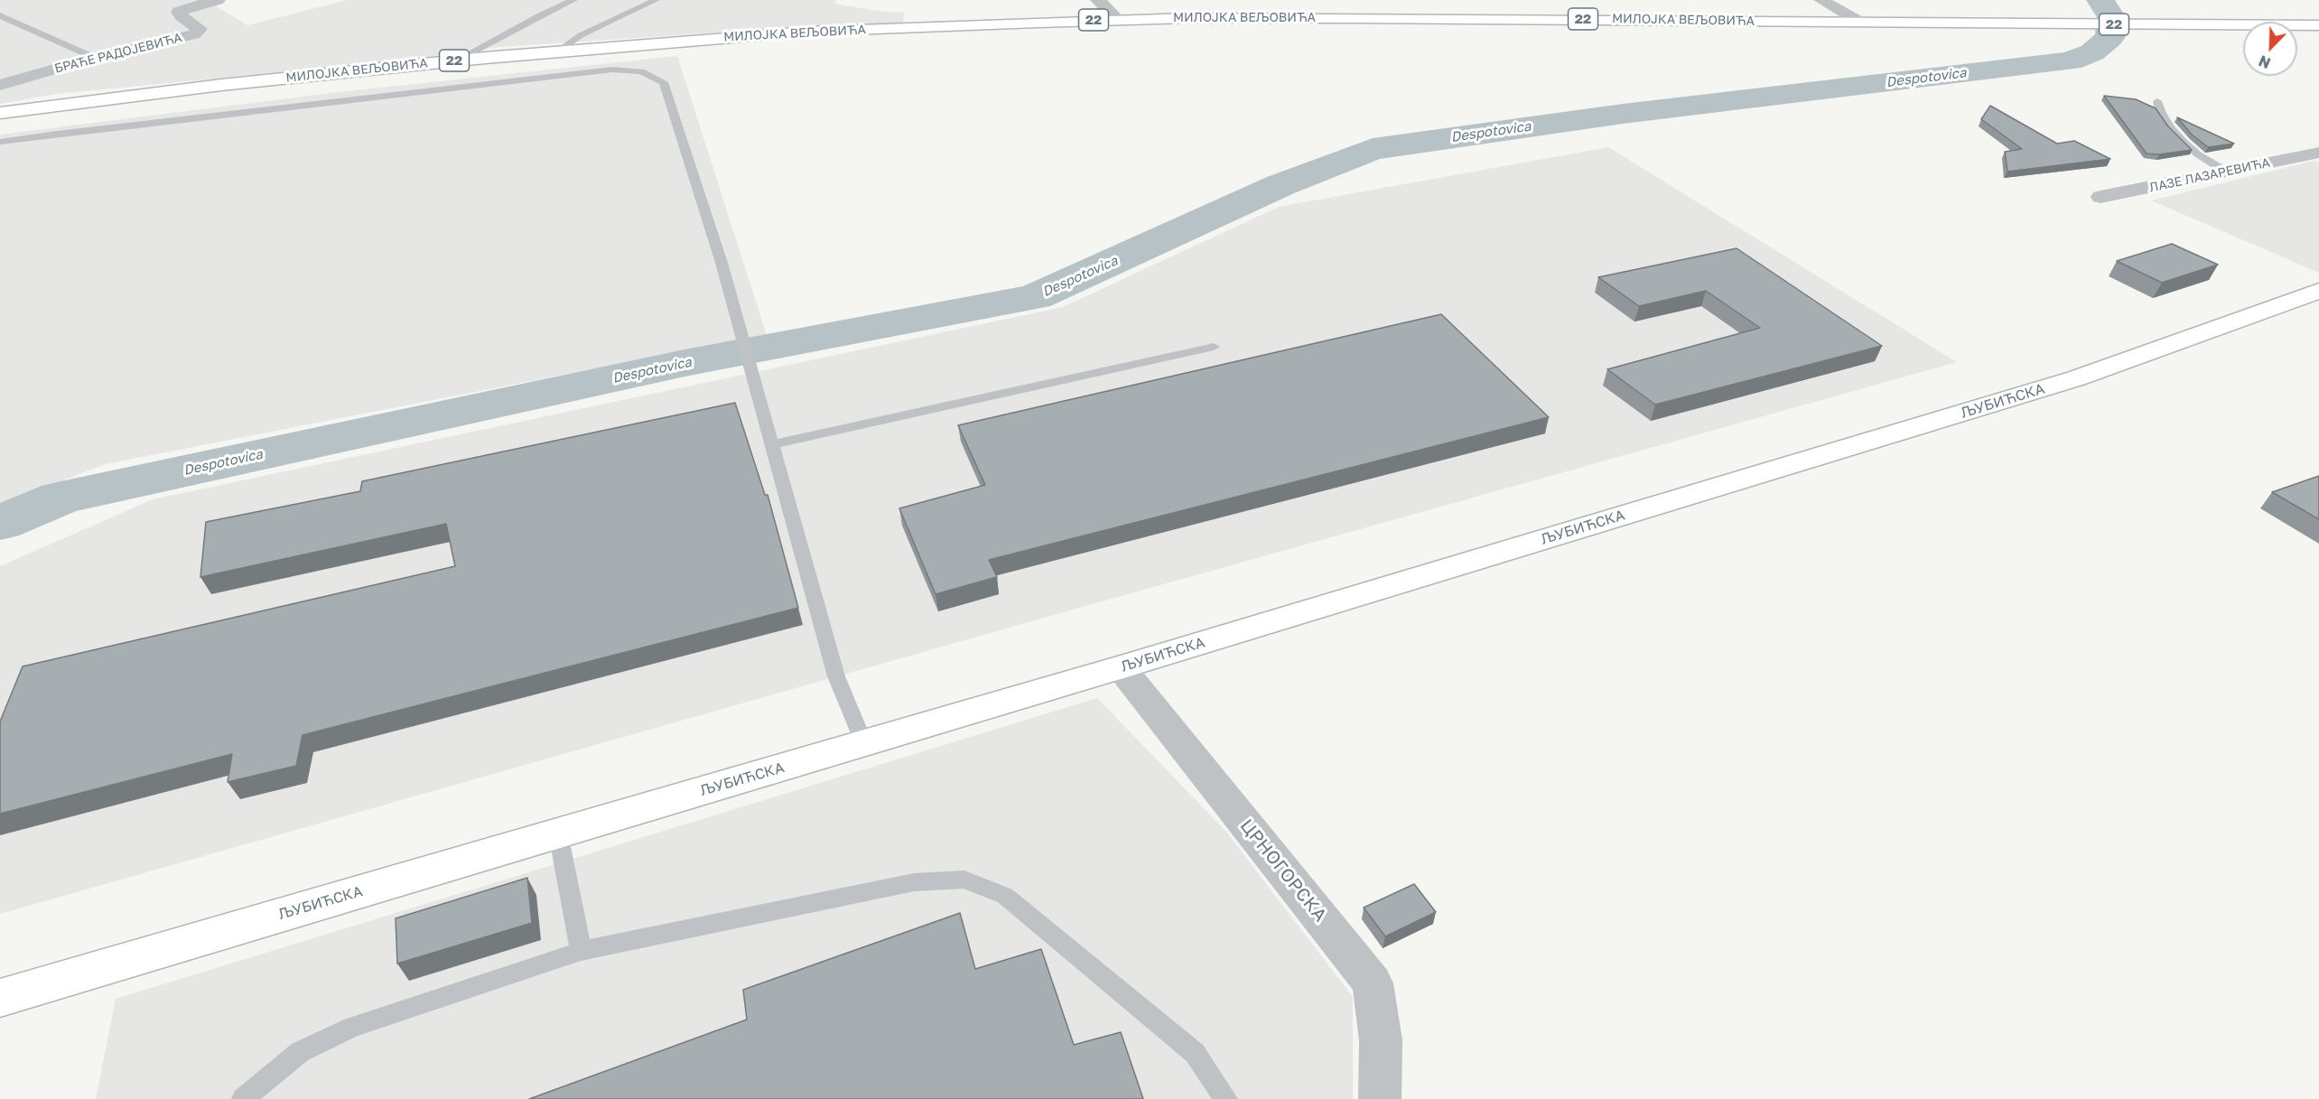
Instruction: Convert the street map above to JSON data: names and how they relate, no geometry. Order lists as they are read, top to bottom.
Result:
{
  "streets": {
    "main road": ["МИЛОЈКА ВЕЉОВИЋА", "22", "ЉУБИЋСКА"],
    "street": ["БРАЋЕ РАДОЈЕВИЋА", "ЛАЗЕ ЛАЗАРЕВИЋА", "ЦРНОГОРСКА"]
  },
  "crossings": [
    ["ЉУБИЋСКА", "ЦРНОГОРСКА"]
  ],
  "water": ["Despotovica"],
  "north": "bottom left"
}
